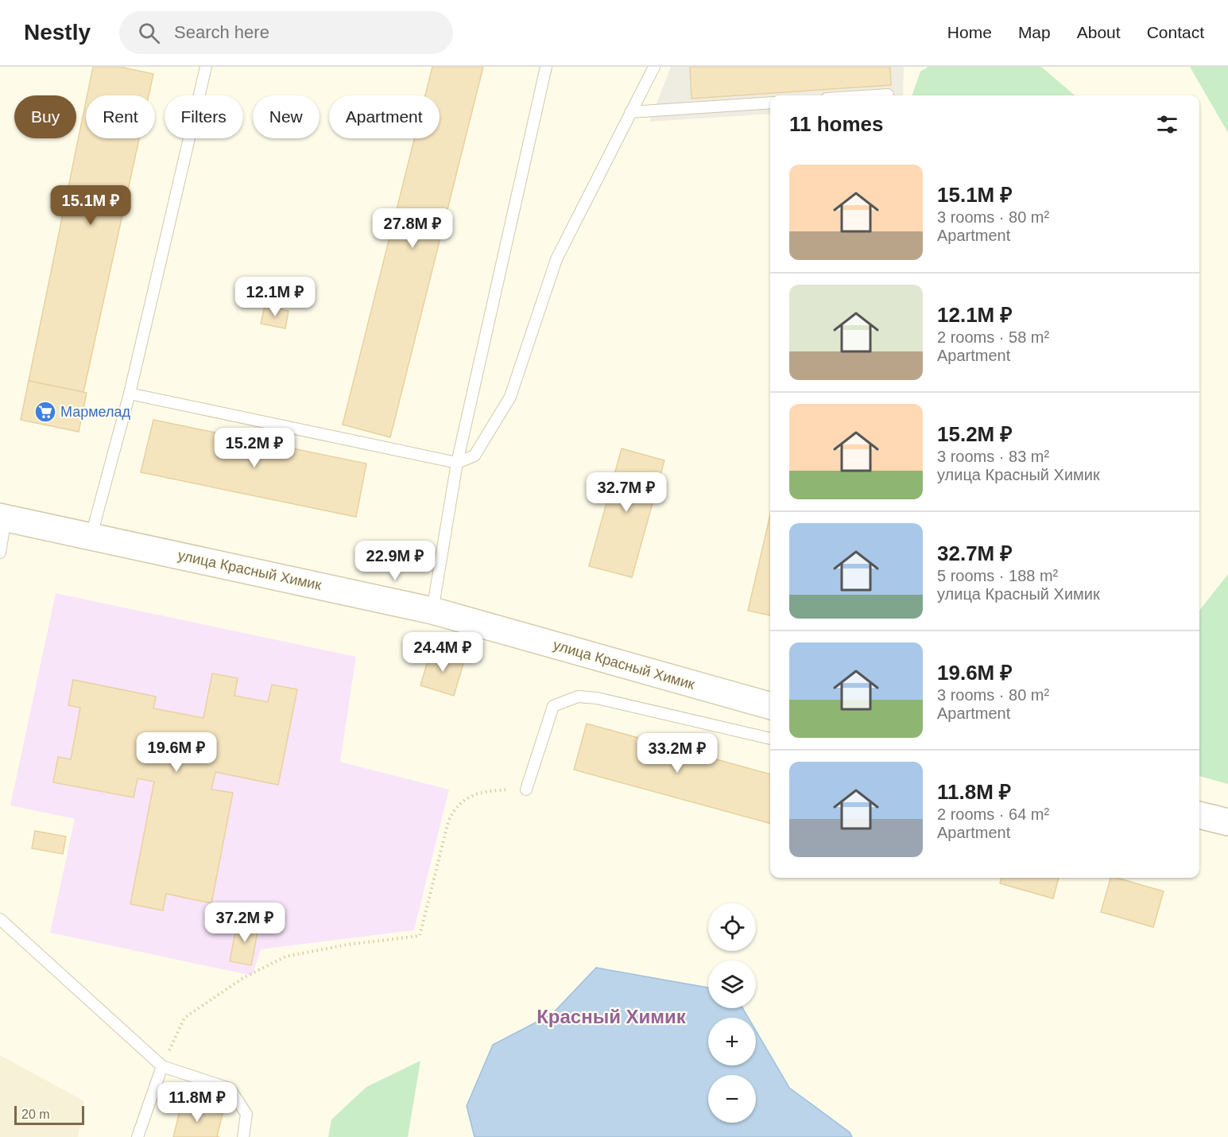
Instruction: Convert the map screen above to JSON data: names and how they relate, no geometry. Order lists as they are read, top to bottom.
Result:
{
  "streets": {
    "street": ["улица Красный Химик"]
  },
  "districts": ["Красный Химик"],
  "places": {
    "supermarket": ["Мармелад"]
  },
  "scale_bar": "20 m",
  "page": {
    "header": "Nestly",
    "search": "Search here",
    "nav": [
      "Home",
      "Map",
      "About",
      "Contact"
    ],
    "chip": [
      "Buy",
      "Rent",
      "Filters",
      "New",
      "Apartment"
    ],
    "heading": "11 homes",
    "list": [
      {
        "name": "15.1M ₽",
        "note": "3 rooms · 80 m² · Apartment"
      },
      {
        "name": "12.1M ₽",
        "note": "2 rooms · 58 m² · Apartment"
      },
      {
        "name": "15.2M ₽",
        "note": "3 rooms · 83 m² · улица Красный Химик"
      },
      {
        "name": "32.7M ₽",
        "note": "5 rooms · 188 m² · улица Красный Химик"
      },
      {
        "name": "19.6M ₽",
        "note": "3 rooms · 80 m² · Apartment"
      },
      {
        "name": "11.8M ₽",
        "note": "2 rooms · 64 m² · Apartment"
      }
    ],
    "price": [
      "15.1M ₽",
      "27.8M ₽",
      "12.1M ₽",
      "15.2M ₽",
      "32.7M ₽",
      "22.9M ₽",
      "24.4M ₽",
      "19.6M ₽",
      "33.2M ₽",
      "37.2M ₽",
      "11.8M ₽"
    ],
    "map_buttons": ["+", "−"],
    "scale": "20 m"
  }
}
